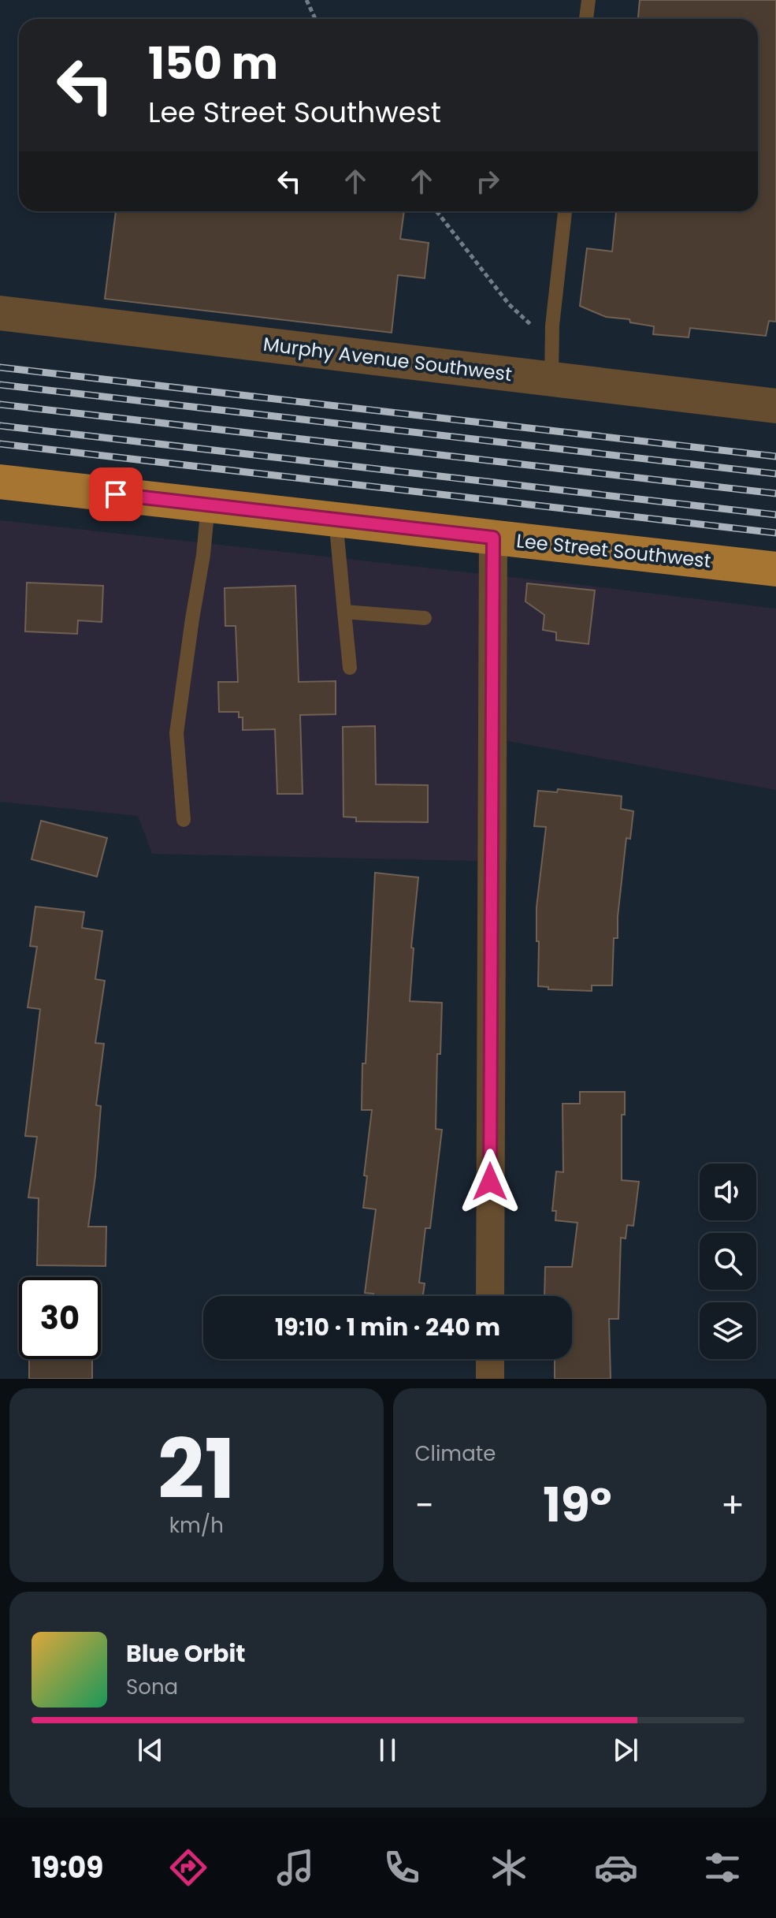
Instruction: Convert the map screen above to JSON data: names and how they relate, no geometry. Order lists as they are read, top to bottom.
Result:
{
  "streets": {
    "main road": ["Lee Street Southwest"],
    "street": ["Murphy Avenue Southwest"]
  },
  "page": {
    "turn": ["150 m", "Lee Street Southwest"],
    "limit": "30",
    "trip": "19:10 · 1 min · 240 m",
    "tile": [
      ["21", "km/h"],
      "Climate"
    ],
    "heat": ["−", "19°", "+"],
    "song": ["Blue Orbit", "Sona"],
    "tabs": "19:09"
  }
}
